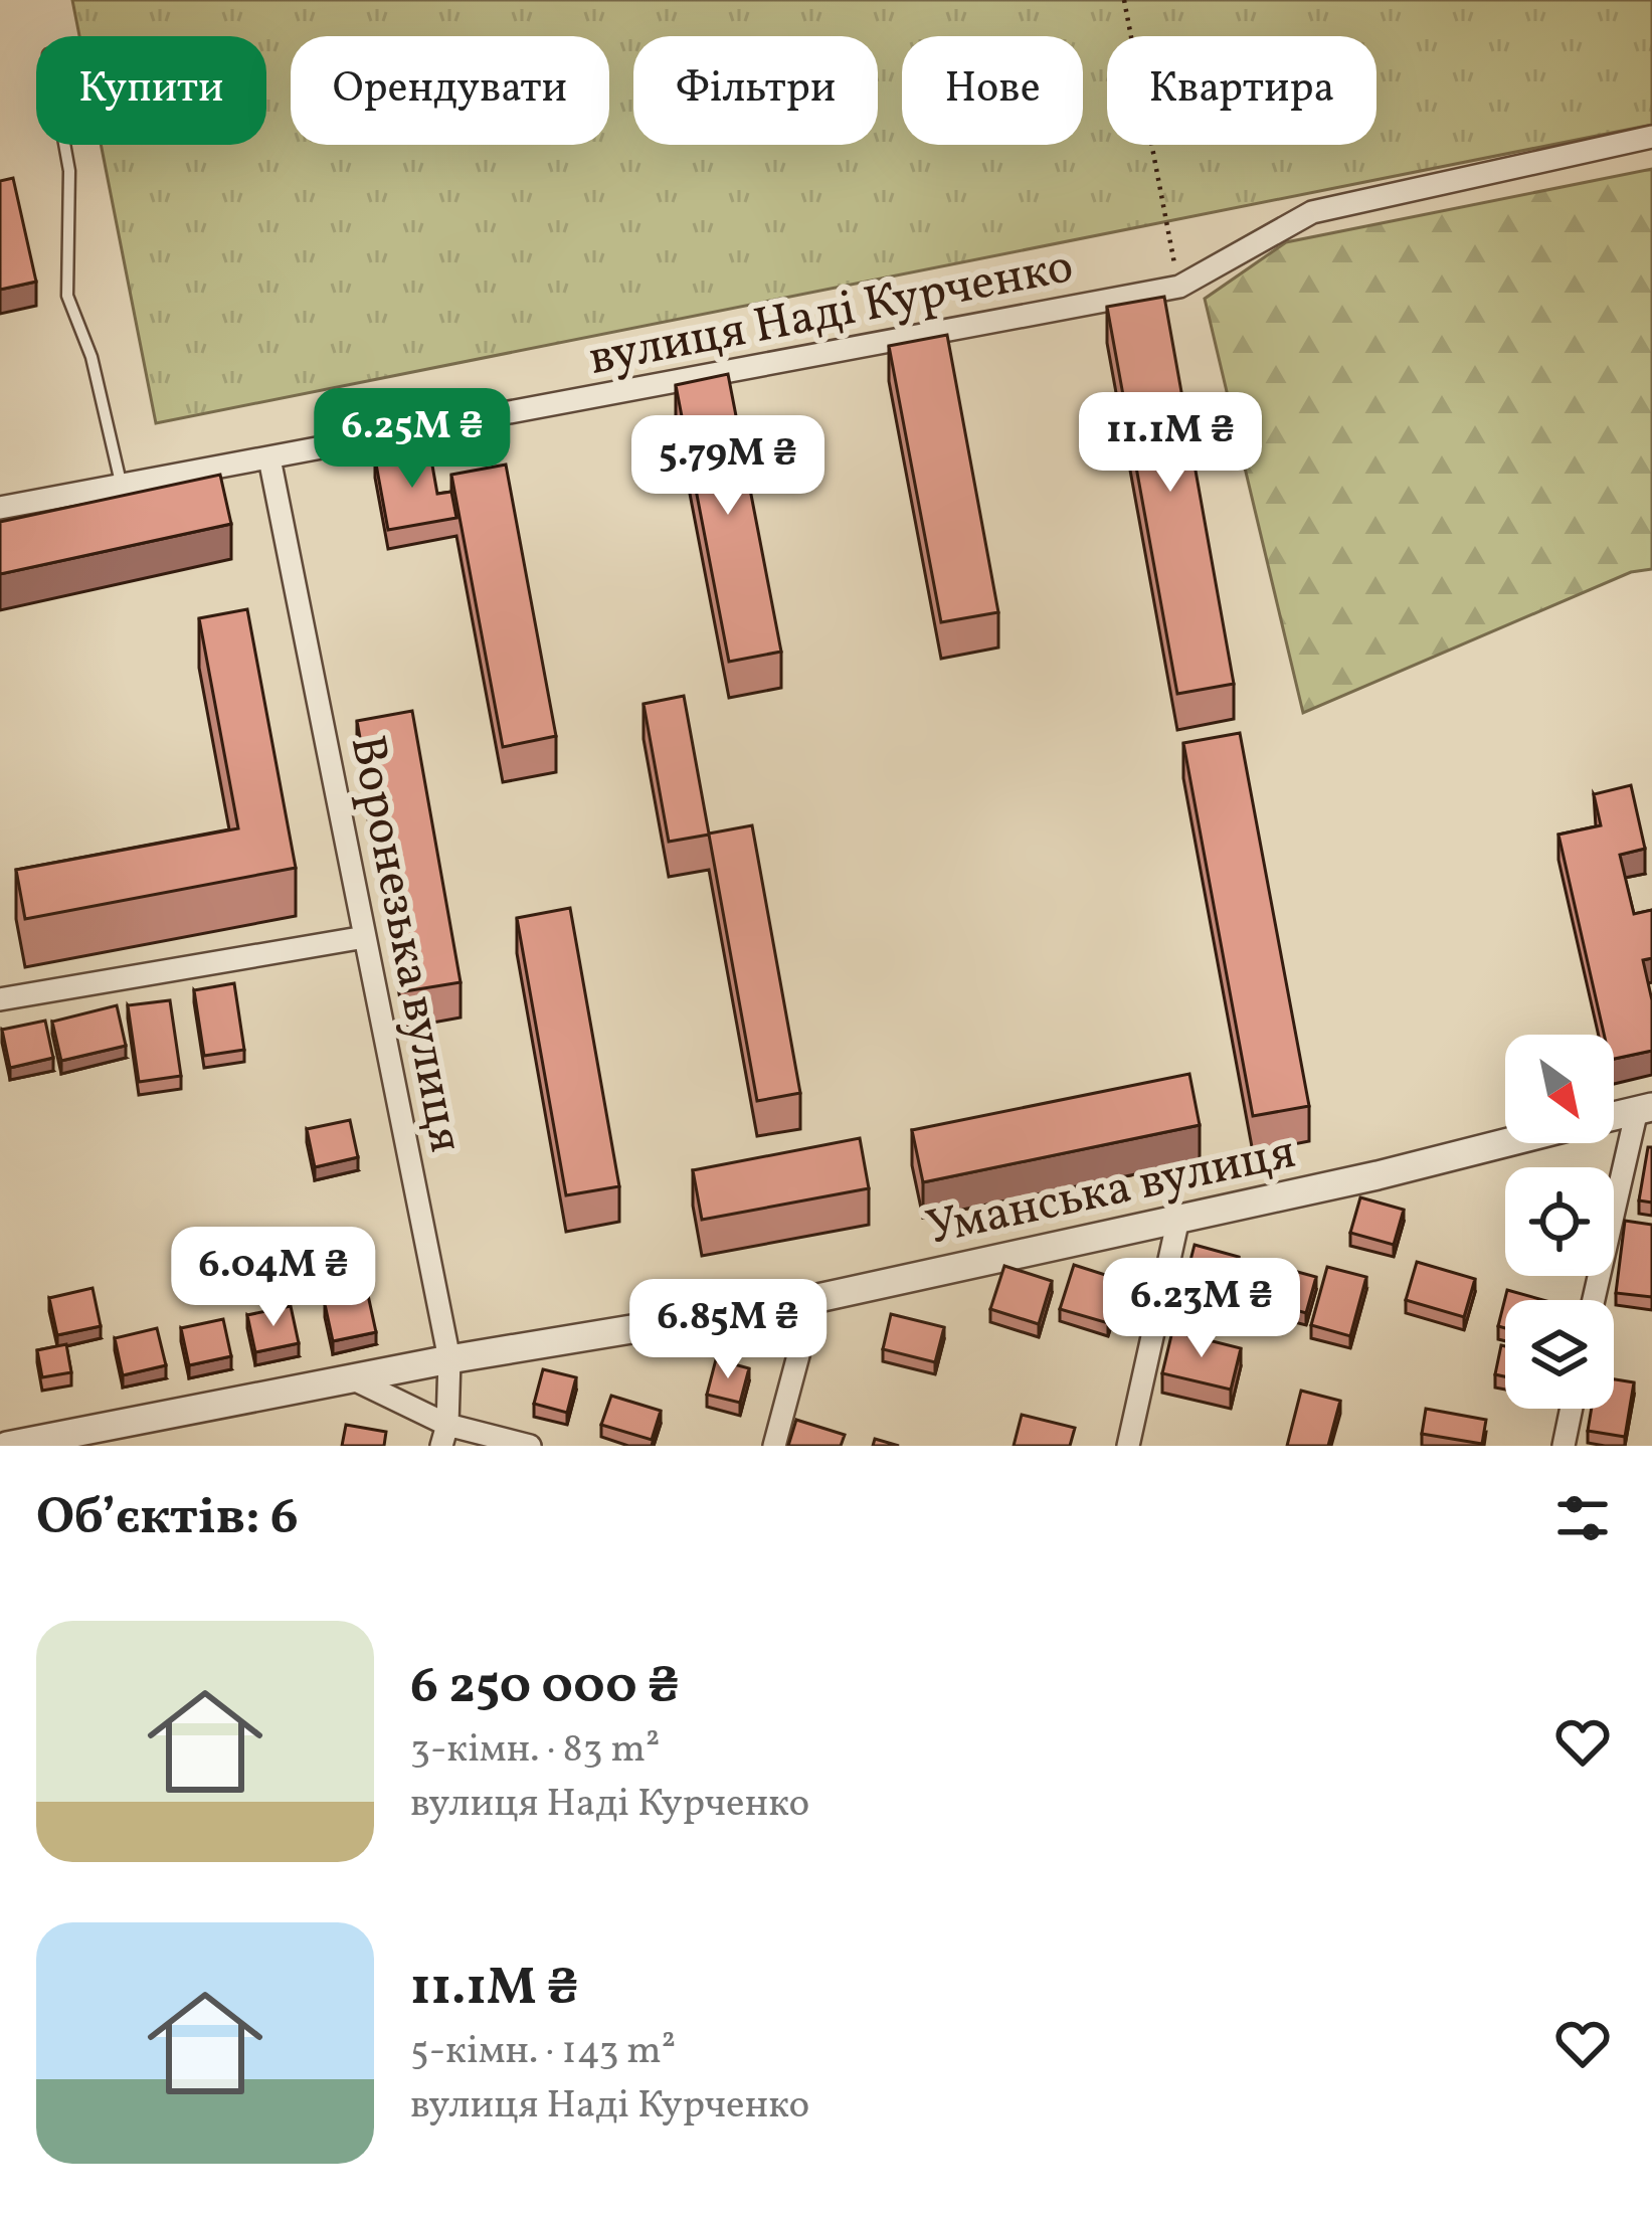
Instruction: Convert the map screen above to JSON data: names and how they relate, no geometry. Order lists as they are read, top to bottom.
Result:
{
  "streets": {
    "street": ["вулиця Наді Курченко", "Воронезька вулиця", "Уманська вулиця"]
  },
  "crossings": [
    ["вулиця Наді Курченко", "Воронезька вулиця"],
    ["Воронезька вулиця", "Уманська вулиця"]
  ],
  "north": "bottom right",
  "page": {
    "chip": [
      "Купити",
      "Орендувати",
      "Фільтри",
      "Нове",
      "Квартира"
    ],
    "price": [
      "6.25M ₴",
      "11.1M ₴",
      "5.79M ₴",
      "6.04M ₴",
      "6.23M ₴",
      "6.85M ₴"
    ],
    "heading": "Об’єктів: 6",
    "list": [
      {
        "name": "6 250 000 ₴",
        "note": "3-кімн. · 83 m² · вулиця Наді Курченко"
      },
      {
        "name": "11.1M ₴",
        "note": "5-кімн. · 143 m² · вулиця Наді Курченко"
      }
    ]
  }
}
